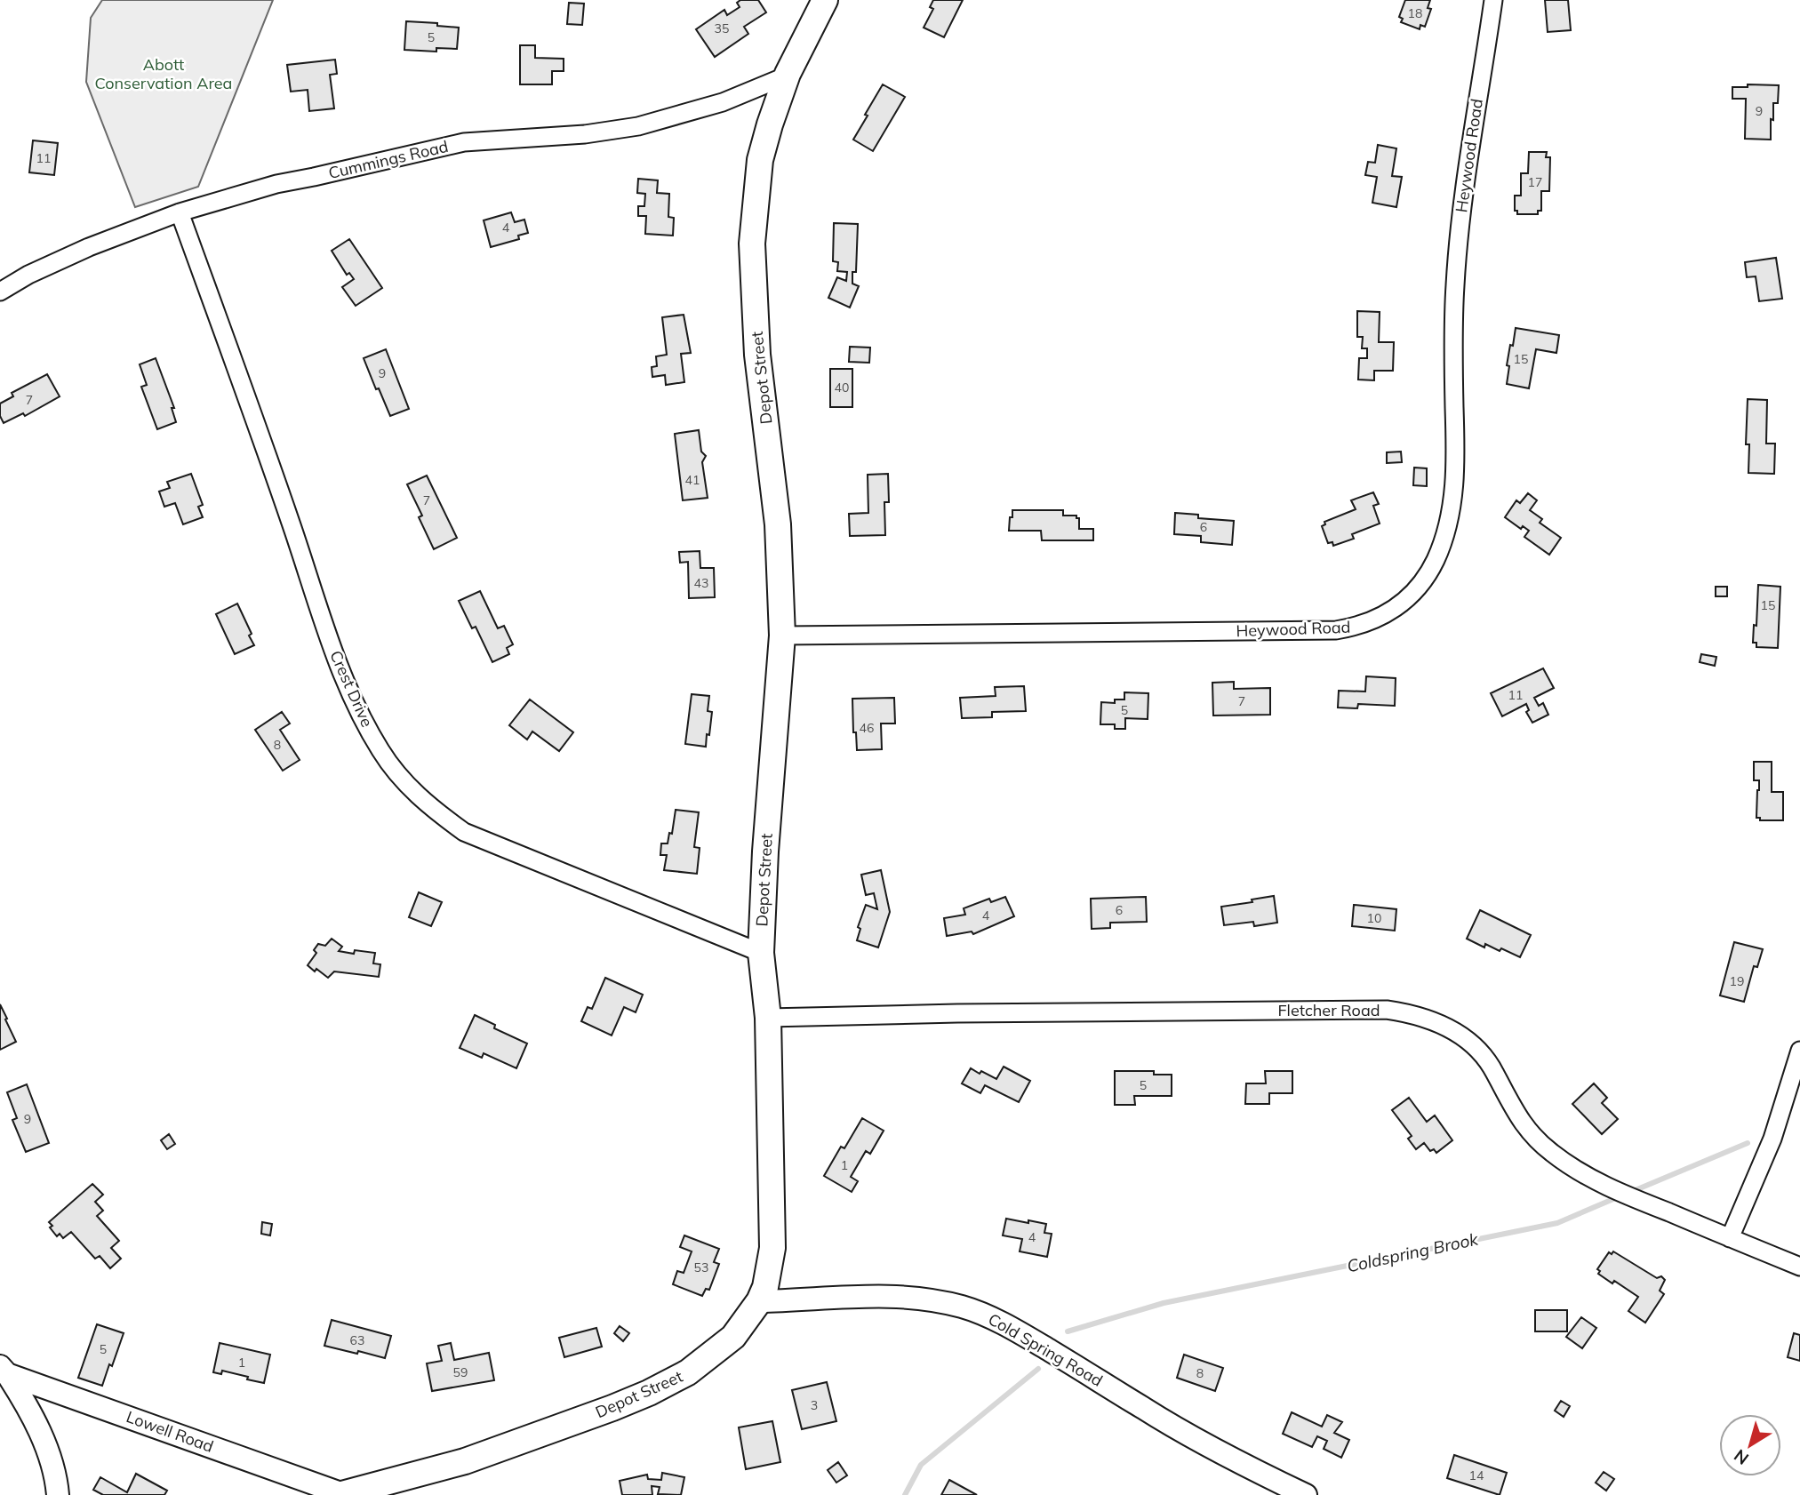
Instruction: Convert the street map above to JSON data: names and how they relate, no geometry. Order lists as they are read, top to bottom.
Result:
{
  "streets": {
    "main road": ["Depot Street"],
    "street": [
      "Heywood Road",
      "Cummings Road",
      "Crest Drive",
      "Fletcher Road",
      "Cold Spring Road",
      "Lowell Road"
    ]
  },
  "crossings": [
    ["Heywood Road", "Depot Street"],
    ["Cummings Road", "Depot Street"],
    ["Cummings Road", "Crest Drive"],
    ["Depot Street", "Crest Drive"],
    ["Depot Street", "Fletcher Road"],
    ["Depot Street", "Cold Spring Road"],
    ["Depot Street", "Lowell Road"]
  ],
  "water": ["Coldspring Brook"],
  "parks": ["Abott Conservation Area"],
  "house_numbers": [
    "18",
    "35",
    "5",
    "9",
    "11",
    "17",
    "4",
    "15",
    "9",
    "40",
    "7",
    "41",
    "7",
    "6",
    "43",
    "15",
    "11",
    "7",
    "5",
    "46",
    "8",
    "6",
    "4",
    "10",
    "19",
    "5",
    "9",
    "1",
    "4",
    "53",
    "63",
    "5",
    "1",
    "59",
    "8",
    "3",
    "14"
  ],
  "north": "bottom left"
}
